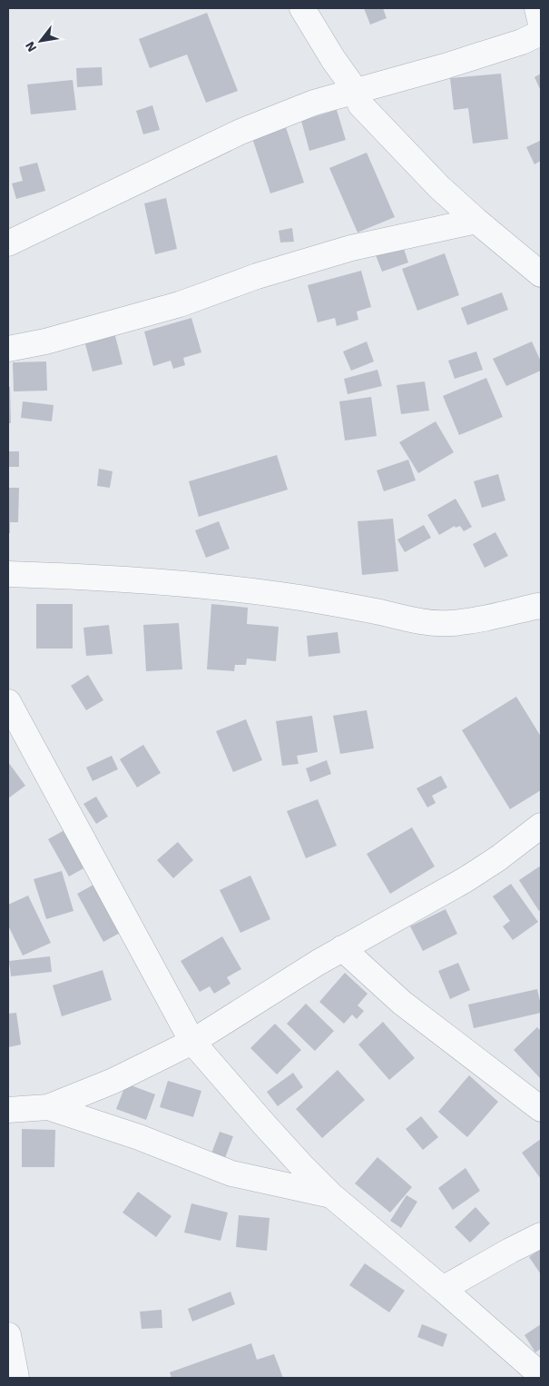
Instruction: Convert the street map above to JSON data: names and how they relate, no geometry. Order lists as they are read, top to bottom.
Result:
{
  "north": "bottom left"
}
